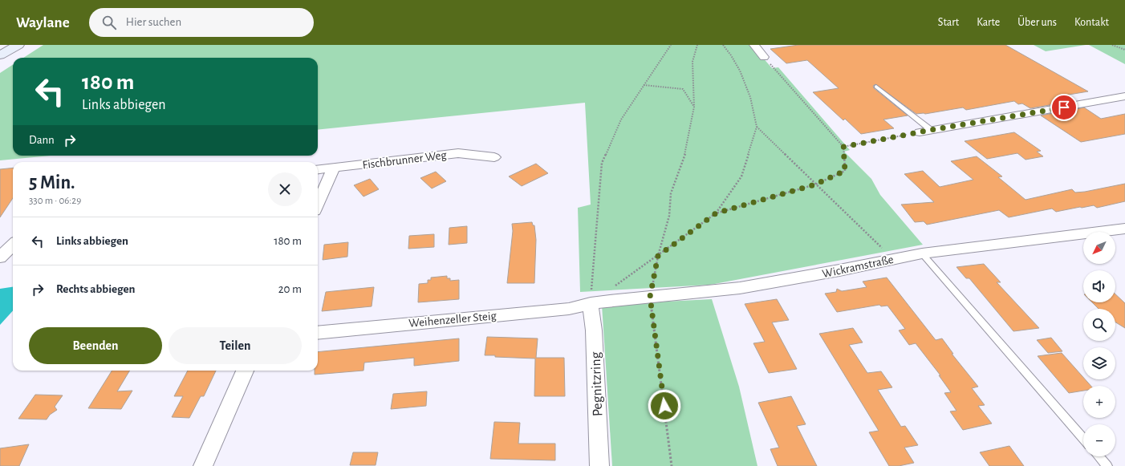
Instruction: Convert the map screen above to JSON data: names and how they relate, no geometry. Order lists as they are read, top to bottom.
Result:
{
  "streets": {
    "street": [
      "Fischbrunner Weg",
      "Wickramstraße",
      "Weihenzeller Steig",
      "Pegnitzring"
    ]
  },
  "crossings": [
    ["Wickramstraße", "Weihenzeller Steig"],
    ["Wickramstraße", "Pegnitzring"],
    ["Weihenzeller Steig", "Pegnitzring"]
  ],
  "north": "bottom left",
  "page": {
    "header": "Waylane",
    "search": "Hier suchen",
    "nav": [
      "Start",
      "Karte",
      "Über uns",
      "Kontakt"
    ],
    "turn": ["180 m", "Links abbiegen"],
    "then": "Dann",
    "heading": ["5 Min.", "330 m · 06:29"],
    "list": [
      {
        "name": "Links abbiegen",
        "value": "180 m"
      },
      {
        "name": "Rechts abbiegen",
        "value": "20 m"
      }
    ],
    "map_buttons": ["+", "−"],
    "buttons": ["Beenden", "Teilen"]
  }
}
